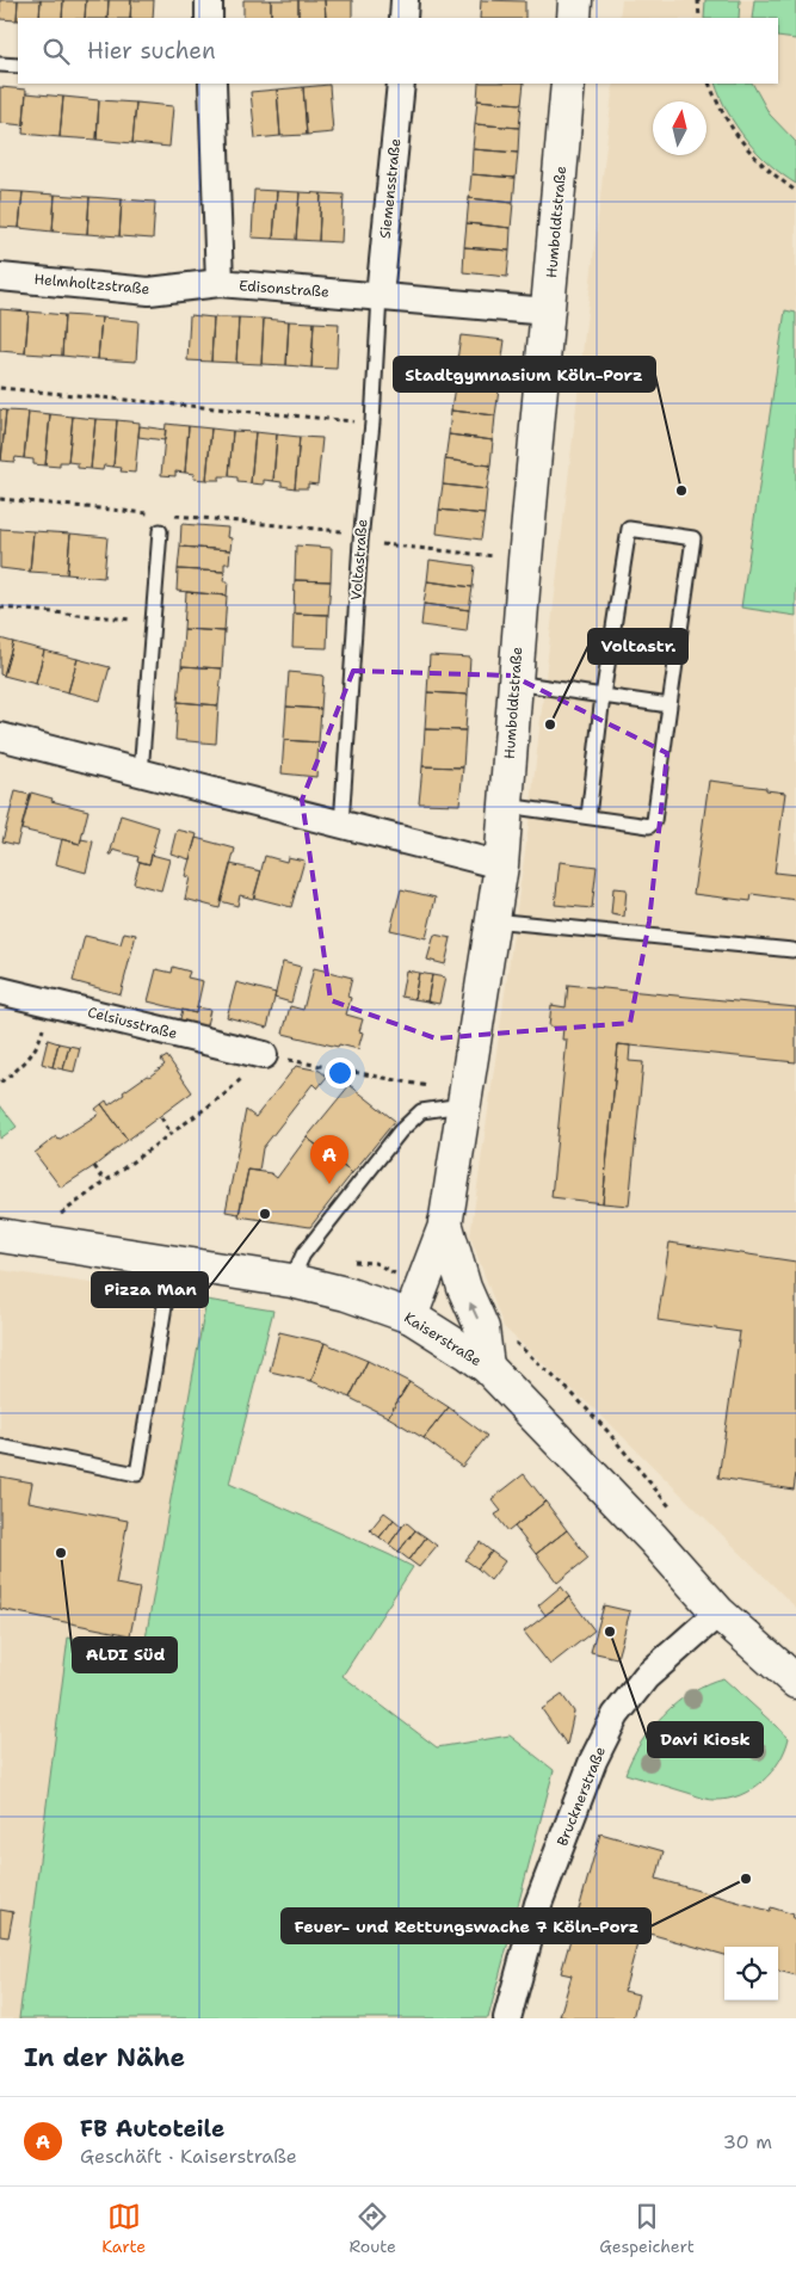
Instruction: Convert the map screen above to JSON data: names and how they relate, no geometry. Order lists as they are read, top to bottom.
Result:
{
  "streets": {
    "street": [
      "Siemensstraße",
      "Humboldtstraße",
      "Helmholtzstraße",
      "Edisonstraße",
      "Celsiusstraße",
      "Kaiserstraße",
      "Brucknerstraße"
    ],
    "lane": ["Voltastraße"]
  },
  "crossings": [
    ["Siemensstraße", "Edisonstraße"],
    ["Siemensstraße", "Voltastraße"],
    ["Humboldtstraße", "Edisonstraße"],
    ["Humboldtstraße", "Kaiserstraße"],
    ["Helmholtzstraße", "Edisonstraße"],
    ["Edisonstraße", "Voltastraße"],
    ["Kaiserstraße", "Brucknerstraße"]
  ],
  "places": [
    "Stadtgymnasium Köln-Porz",
    "Voltastr.",
    "Pizza Man",
    "ALDI Süd",
    "Davi Kiosk",
    "Feuer- und Rettungswache 7 Köln-Porz"
  ],
  "north": "top",
  "page": {
    "search": "Hier suchen",
    "pins": "A",
    "heading": "In der Nähe",
    "list": [
      {
        "mark": "A",
        "name": "FB Autoteile",
        "note": "Geschäft · Kaiserstraße",
        "value": "30 m"
      }
    ],
    "nav": ["Karte", "Route", "Gespeichert"]
  }
}
